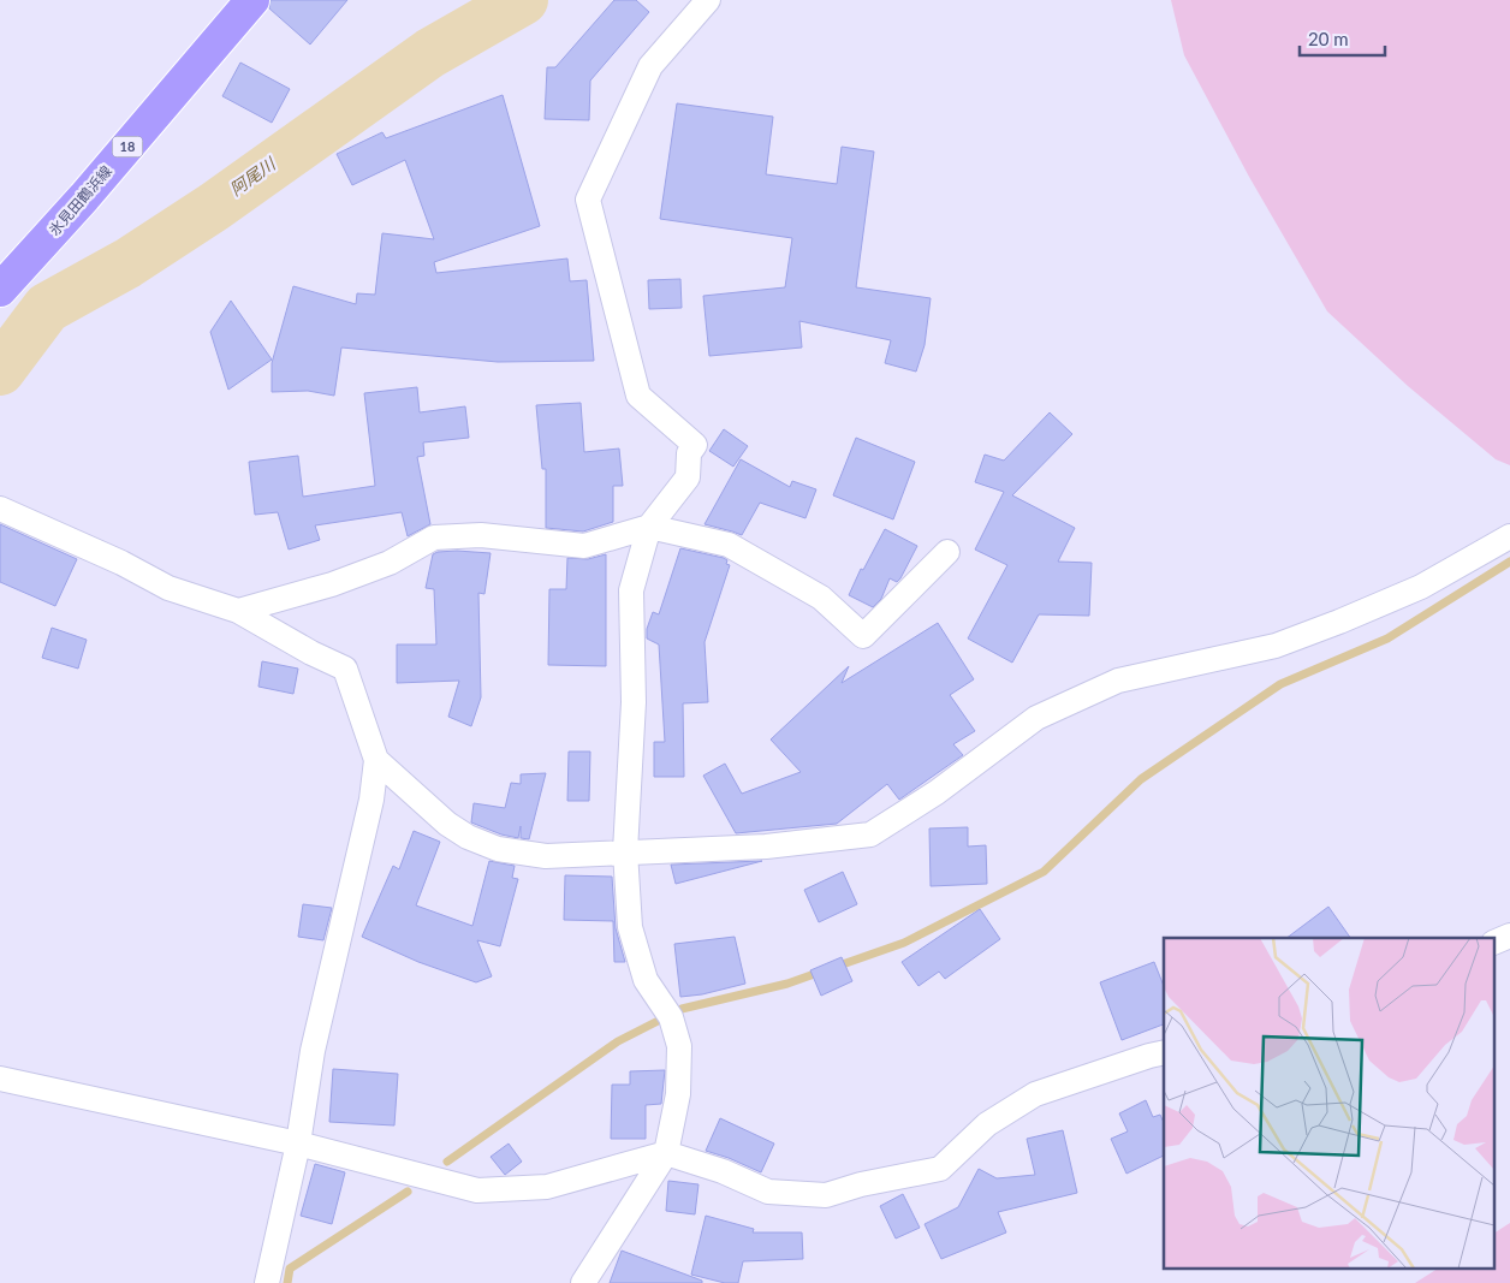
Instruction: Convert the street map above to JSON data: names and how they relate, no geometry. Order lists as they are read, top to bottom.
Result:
{
  "streets": {
    "main road": ["18", "氷見田鶴浜線"]
  },
  "water": ["阿尾川"],
  "scale_bar": "20 m"
}
